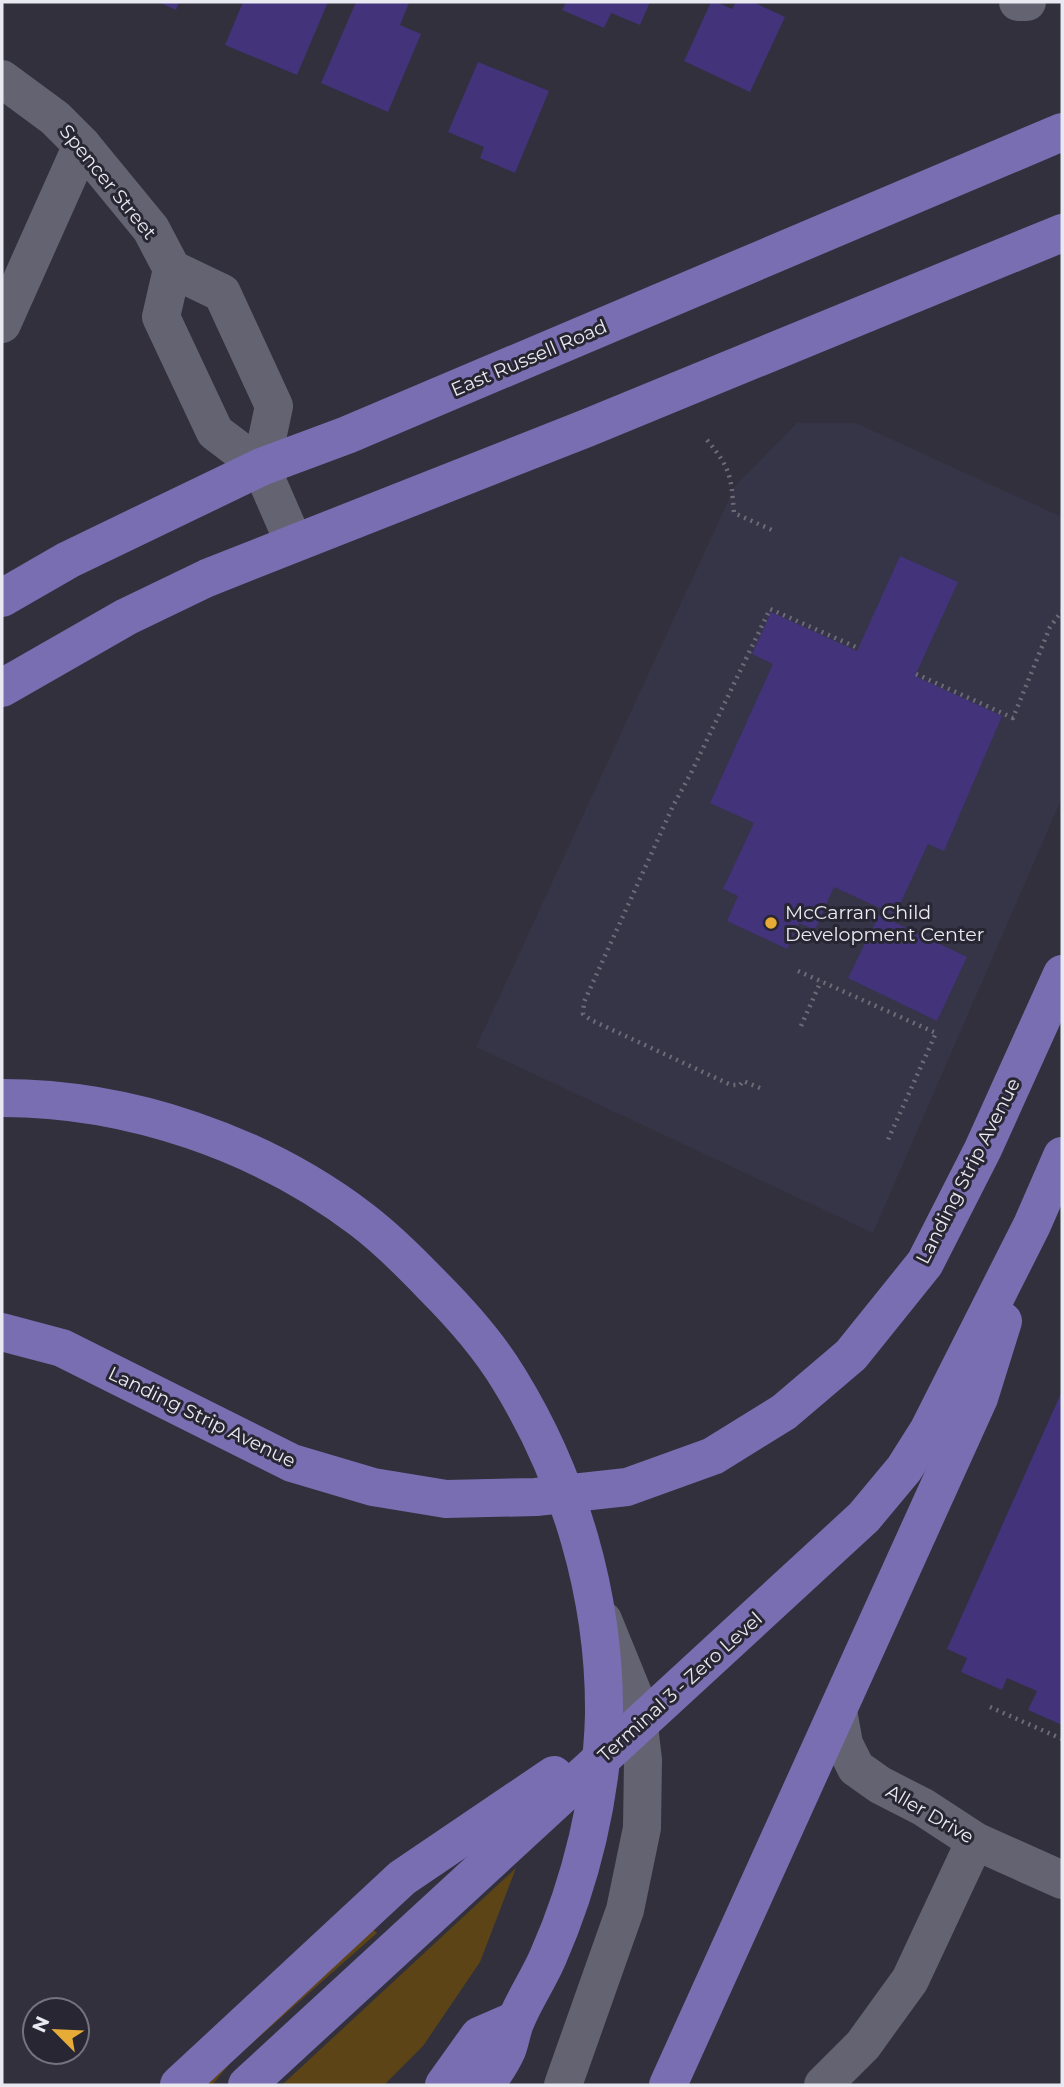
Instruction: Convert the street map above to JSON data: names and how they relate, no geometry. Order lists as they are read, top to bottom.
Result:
{
  "streets": {
    "main road": ["East Russell Road", "Landing Strip Avenue", "Terminal 3 - Zero Level"],
    "street": ["Spencer Street", "Aller Drive"]
  },
  "places": ["McCarran Child Development Center"],
  "north": "top left"
}
